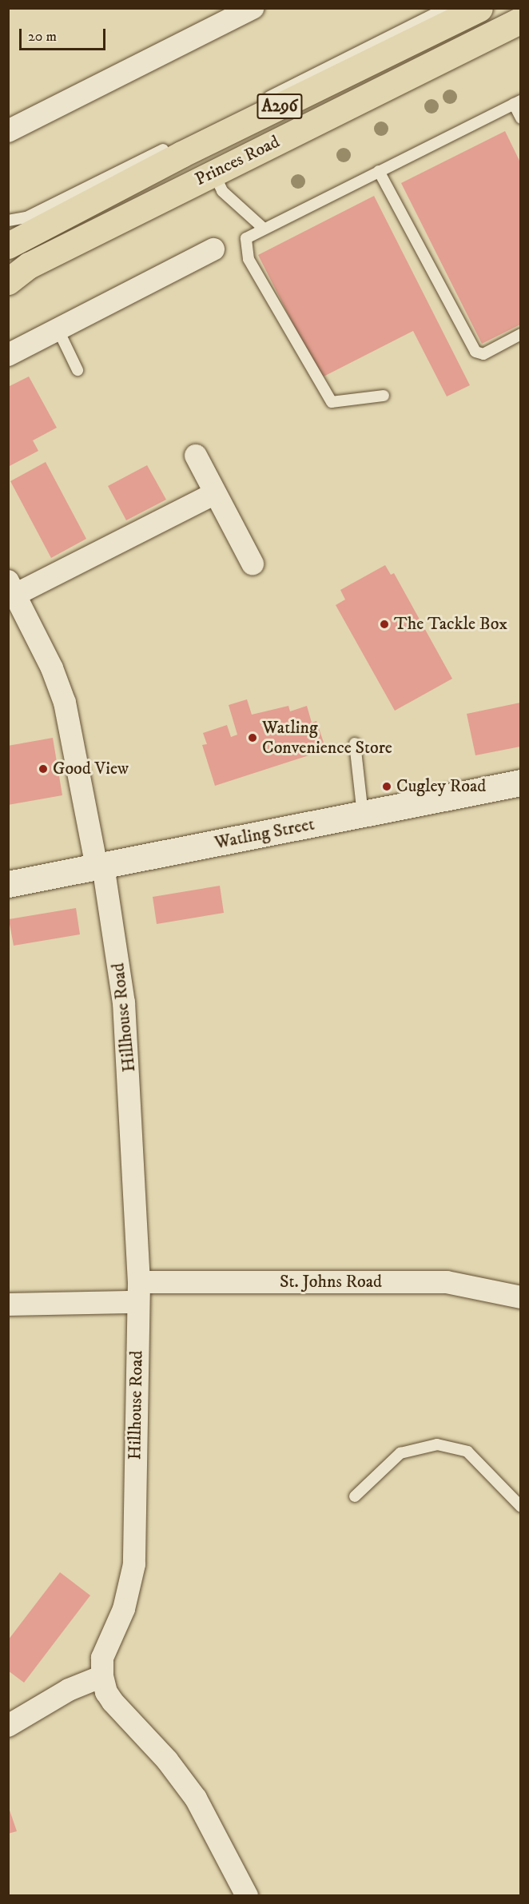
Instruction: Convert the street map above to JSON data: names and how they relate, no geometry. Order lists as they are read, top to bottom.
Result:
{
  "streets": {
    "main road": ["A296", "Princes Road", "Watling Street"],
    "street": ["Hillhouse Road", "St. Johns Road"]
  },
  "crossings": [
    ["Watling Street", "Hillhouse Road"],
    ["Hillhouse Road", "St. Johns Road"]
  ],
  "places": [
    "The Tackle Box",
    "Watling Convenience Store",
    "Good View",
    "Cugley Road"
  ],
  "scale_bar": "20 m"
}
